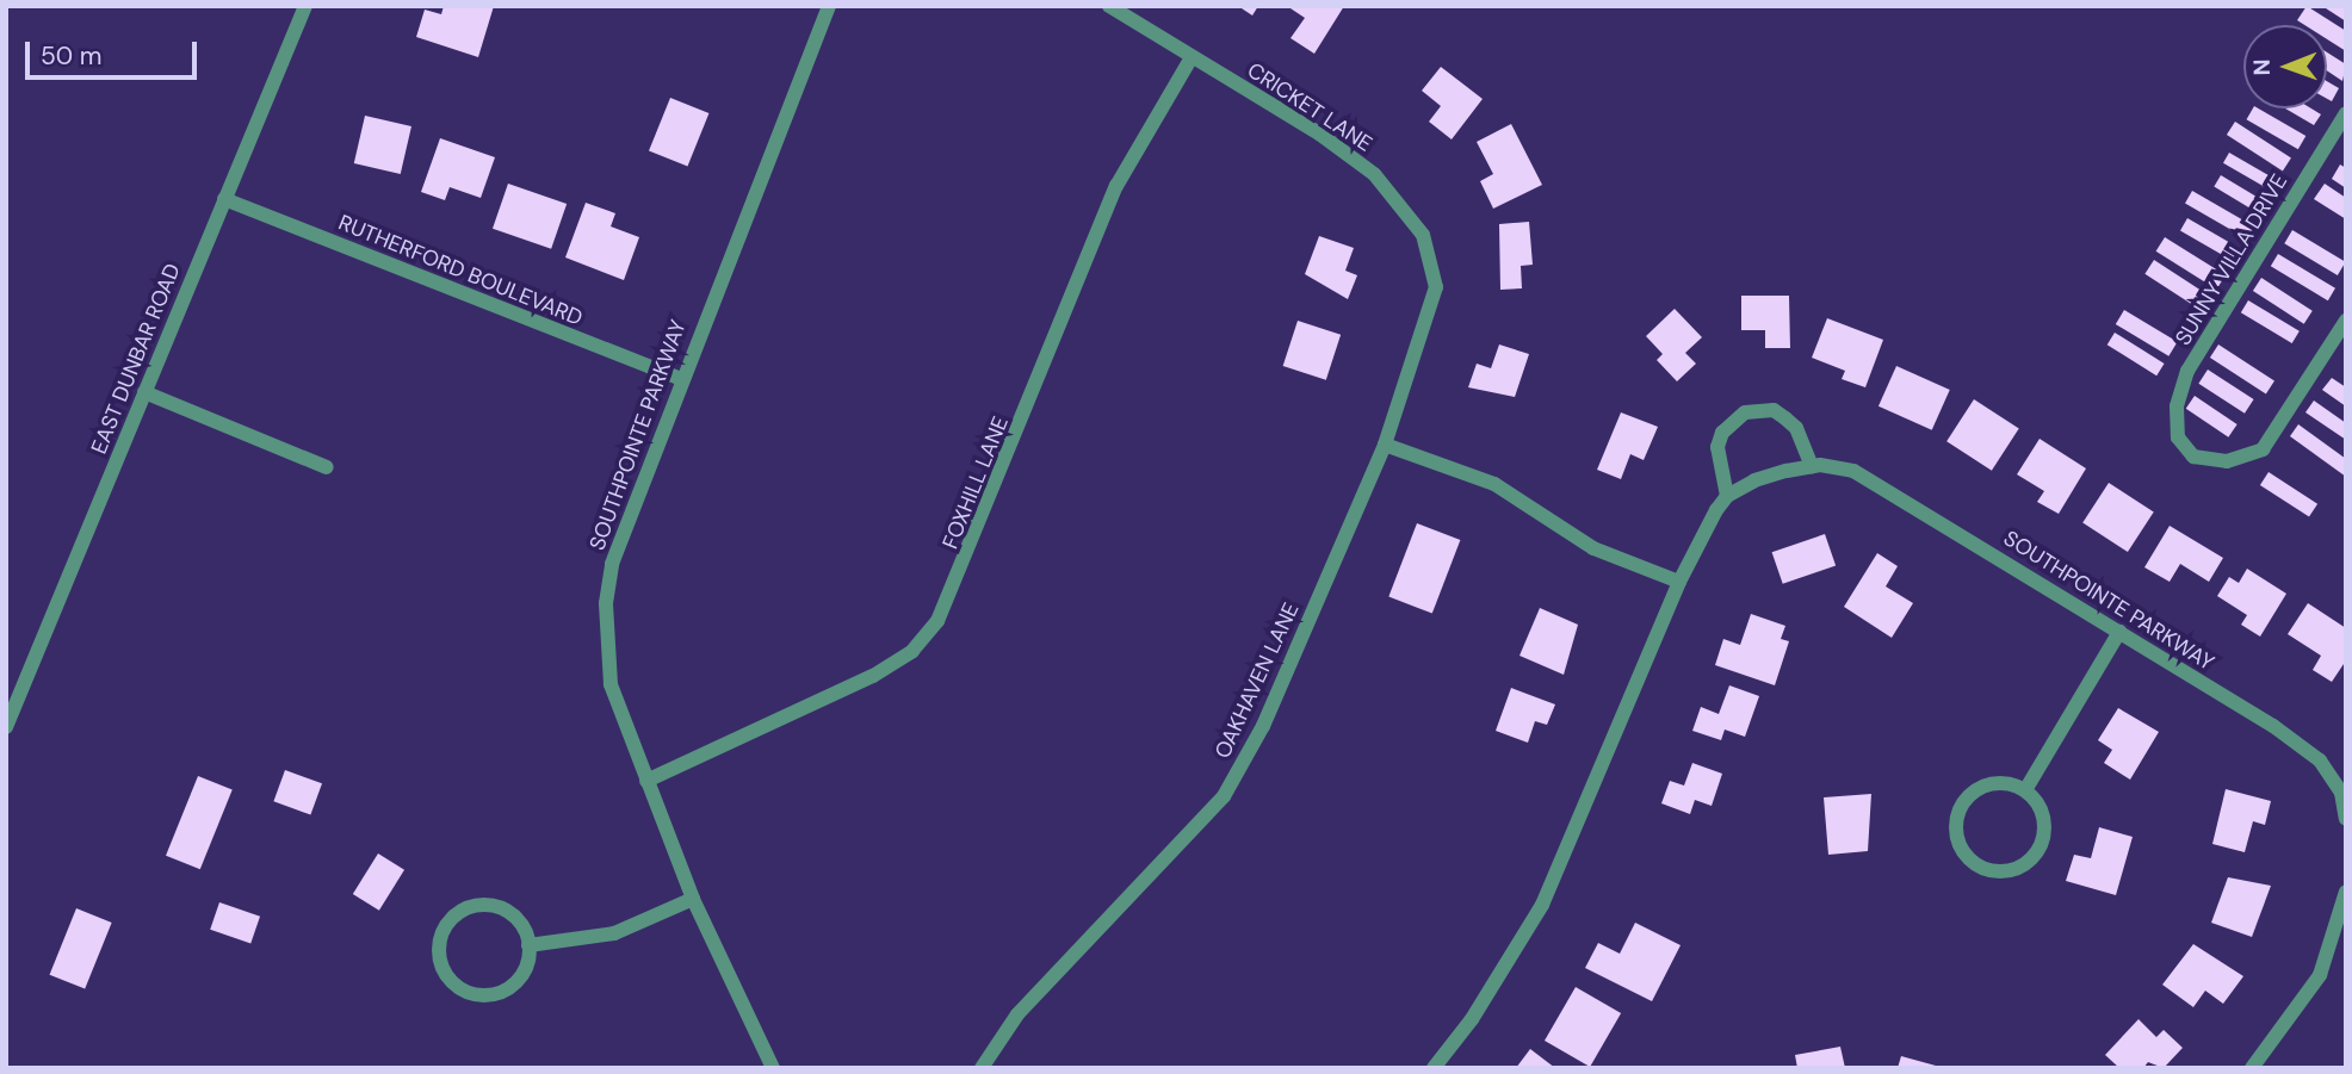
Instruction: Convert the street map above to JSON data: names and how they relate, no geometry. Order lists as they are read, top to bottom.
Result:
{
  "streets": {
    "street": [
      "CRICKET LANE",
      "SUNNY VILLA DRIVE",
      "RUTHERFORD BOULEVARD",
      "EAST DUNBAR ROAD",
      "SOUTHPOINTE PARKWAY",
      "FOXHILL LANE",
      "OAKHAVEN LANE"
    ]
  },
  "crossings": [
    ["CRICKET LANE", "FOXHILL LANE"],
    ["CRICKET LANE", "OAKHAVEN LANE"],
    ["RUTHERFORD BOULEVARD", "EAST DUNBAR ROAD"],
    ["RUTHERFORD BOULEVARD", "SOUTHPOINTE PARKWAY"],
    ["SOUTHPOINTE PARKWAY", "FOXHILL LANE"]
  ],
  "scale_bar": "50 m",
  "north": "left"
}
